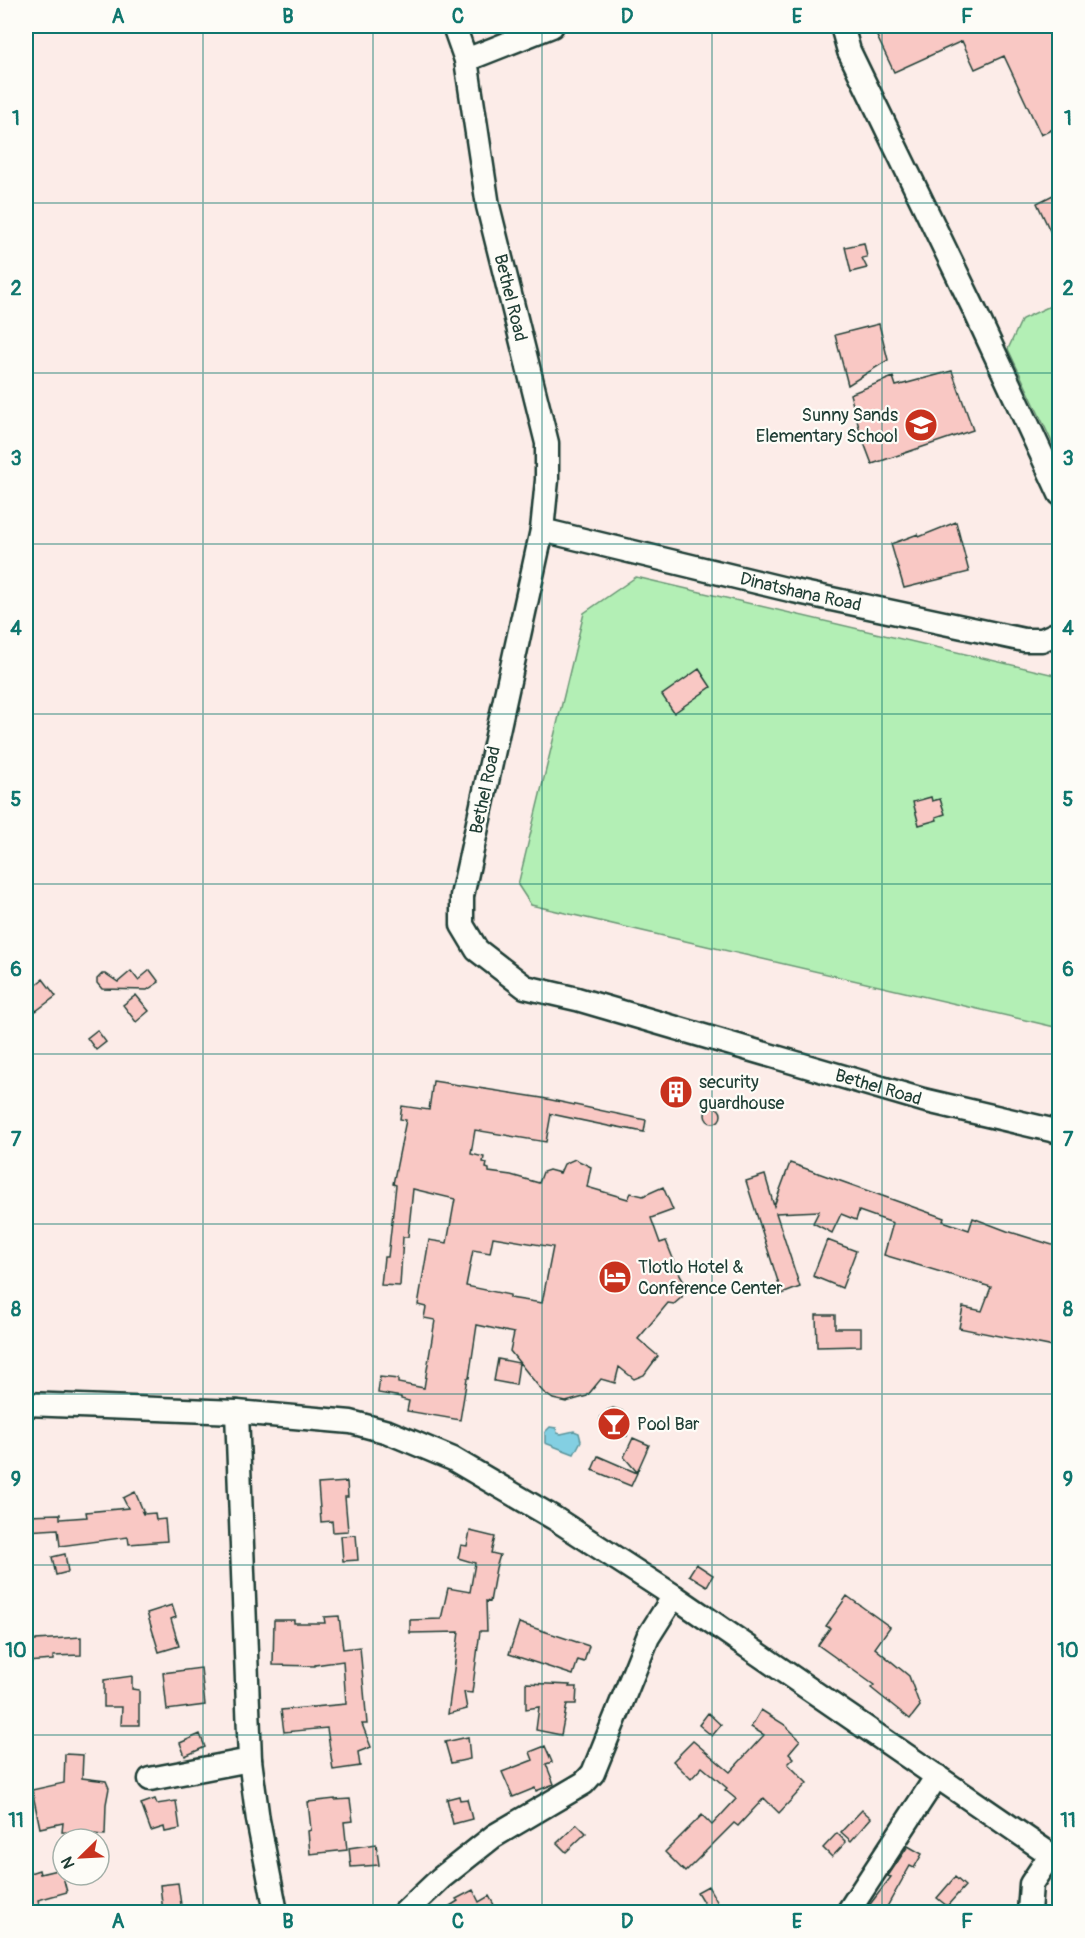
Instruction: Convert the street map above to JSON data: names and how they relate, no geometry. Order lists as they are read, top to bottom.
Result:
{
  "streets": {
    "street": ["Bethel Road", "Dinatshana Road"]
  },
  "crossings": [
    ["Bethel Road", "Dinatshana Road"]
  ],
  "places": {
    "school or university": ["Sunny Sands Elementary School"],
    "building": ["security guardhouse"],
    "hotel": ["Tlotlo Hotel & Conference Center"],
    "bar": ["Pool Bar"]
  },
  "north": "bottom left",
  "grid": {
    "columns": [
      "A",
      "B",
      "C",
      "D",
      "E",
      "F"
    ],
    "rows": [
      "1",
      "2",
      "3",
      "4",
      "5",
      "6",
      "7",
      "8",
      "9",
      "10",
      "11"
    ]
  }
}
